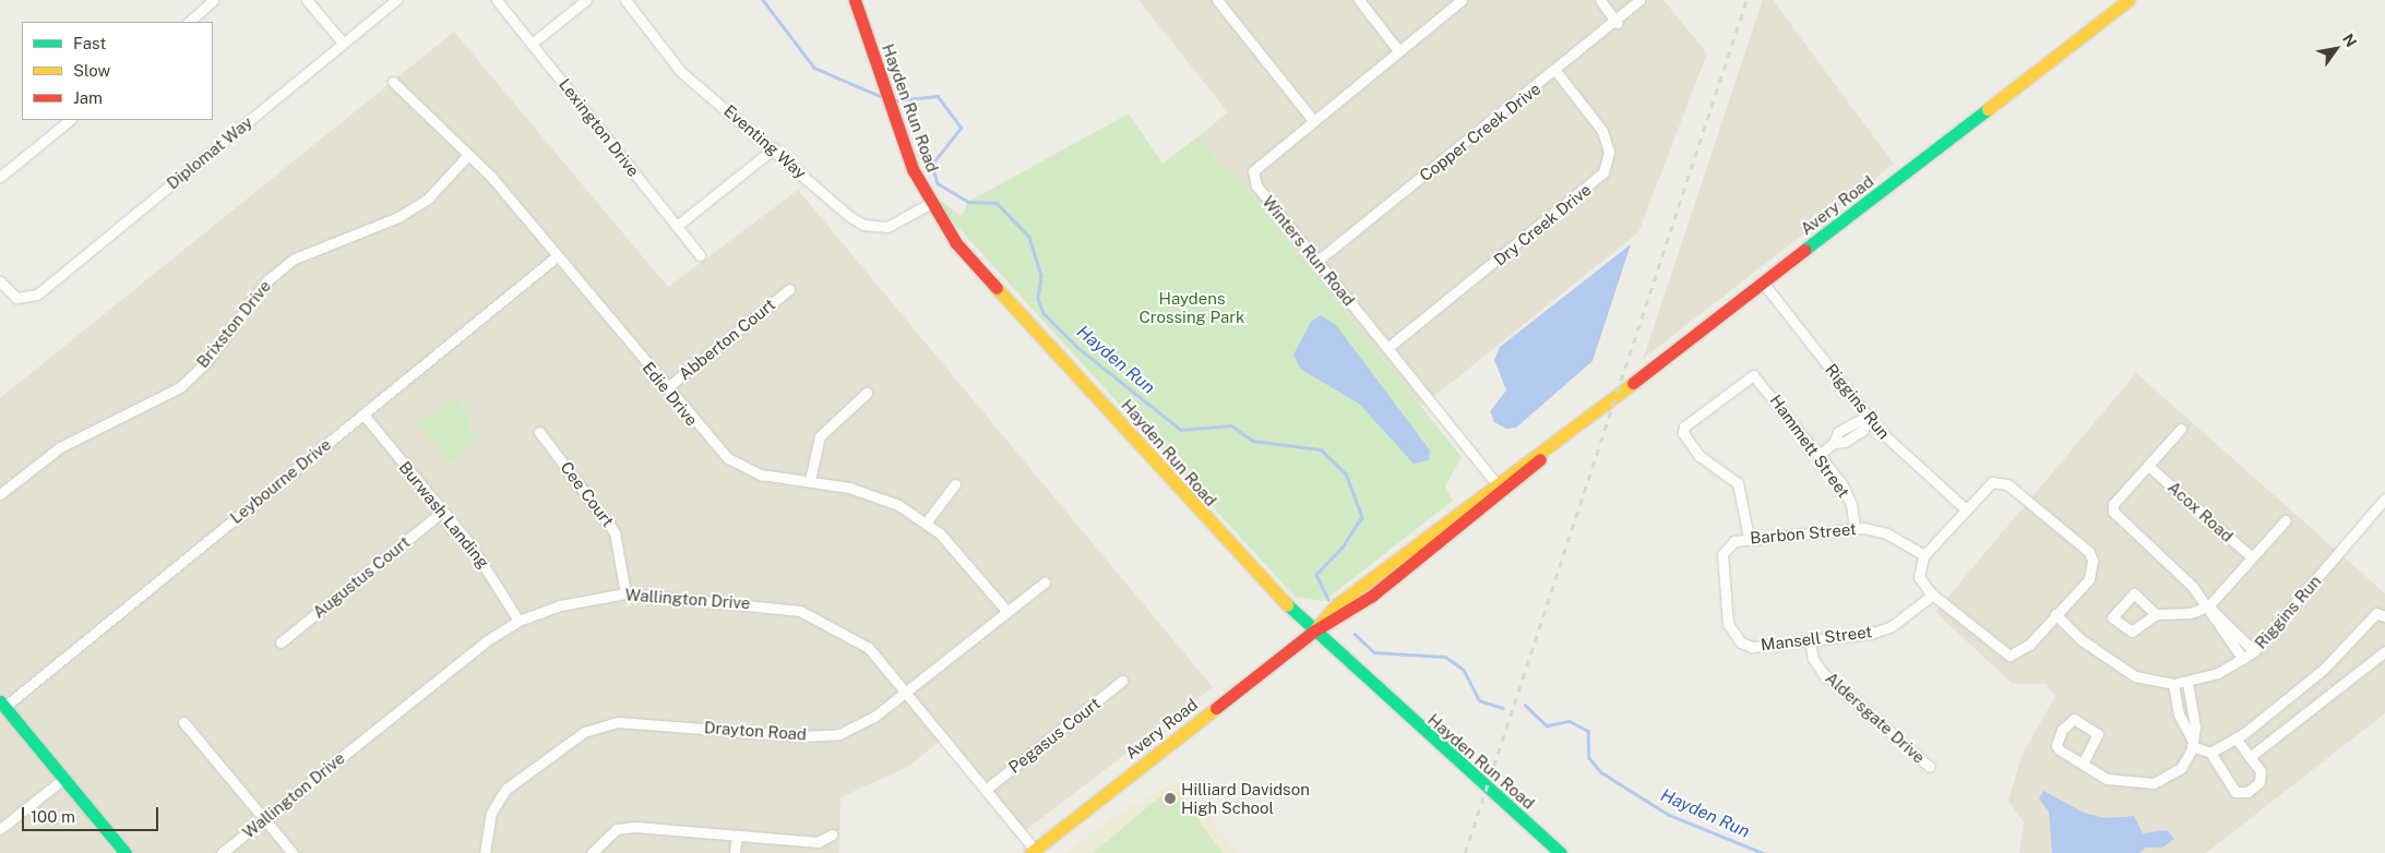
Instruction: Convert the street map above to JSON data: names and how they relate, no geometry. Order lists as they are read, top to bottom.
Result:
{
  "streets": {
    "main road": ["Hayden Run Road", "Avery Road"],
    "street": [
      "Lexington Drive",
      "Copper Creek Drive",
      "Eventing Way",
      "Diplomat Way",
      "Dry Creek Drive",
      "Winters Run Road",
      "Brixston Drive",
      "Abberton Court",
      "Edie Drive",
      "Riggins Run",
      "Hammett Street",
      "Leybourne Drive",
      "Cee Court",
      "Acox Road",
      "Burwash Landing",
      "Barbon Street",
      "Augustus Court",
      "Wallington Drive",
      "Mansell Street",
      "Aldersgate Drive",
      "Drayton Road",
      "Pegasus Court"
    ]
  },
  "crossings": [
    ["Hayden Run Road", "Eventing Way"],
    ["Hayden Run Road", "Avery Road"],
    ["Copper Creek Drive", "Dry Creek Drive"],
    ["Copper Creek Drive", "Winters Run Road"],
    ["Avery Road", "Winters Run Road"],
    ["Avery Road", "Riggins Run"],
    ["Avery Road", "Wallington Drive"],
    ["Dry Creek Drive", "Winters Run Road"],
    ["Brixston Drive", "Edie Drive"],
    ["Abberton Court", "Edie Drive"],
    ["Edie Drive", "Leybourne Drive"],
    ["Edie Drive", "Drayton Road"],
    ["Riggins Run", "Barbon Street"],
    ["Riggins Run", "Mansell Street"],
    ["Hammett Street", "Barbon Street"],
    ["Leybourne Drive", "Burwash Landing"],
    ["Cee Court", "Wallington Drive"],
    ["Burwash Landing", "Augustus Court"],
    ["Burwash Landing", "Wallington Drive"],
    ["Barbon Street", "Mansell Street"],
    ["Wallington Drive", "Drayton Road"],
    ["Wallington Drive", "Pegasus Court"],
    ["Mansell Street", "Aldersgate Drive"]
  ],
  "water": ["Hayden Run"],
  "parks": ["Haydens Crossing Park"],
  "places": ["Hilliard Davidson High School"],
  "legend": ["Fast", "Slow", "Jam"],
  "scale_bar": "100 m",
  "north": "top right"
}
